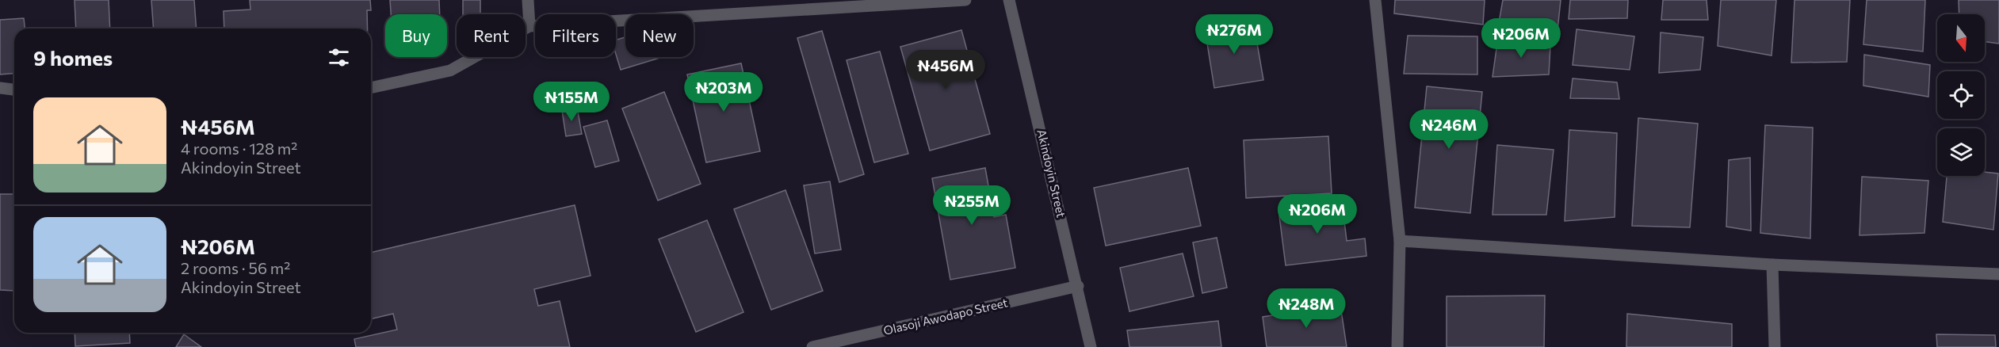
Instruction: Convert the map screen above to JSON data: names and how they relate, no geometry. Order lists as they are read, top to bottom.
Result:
{
  "streets": {
    "street": ["Akindoyin Street", "Olasoji Awodapo Street"]
  },
  "crossings": [
    ["Akindoyin Street", "Olasoji Awodapo Street"]
  ],
  "north": "bottom",
  "page": {
    "price": [
      "₦276M",
      "₦206M",
      "₦456M",
      "₦203M",
      "₦155M",
      "₦246M",
      "₦255M",
      "₦206M",
      "₦248M"
    ],
    "chip": [
      "Buy",
      "Rent",
      "Filters",
      "New"
    ],
    "heading": "9 homes",
    "list": [
      {
        "name": "₦456M",
        "note": "4 rooms · 128 m² · Akindoyin Street"
      },
      {
        "name": "₦206M",
        "note": "2 rooms · 56 m² · Akindoyin Street"
      }
    ]
  }
}
